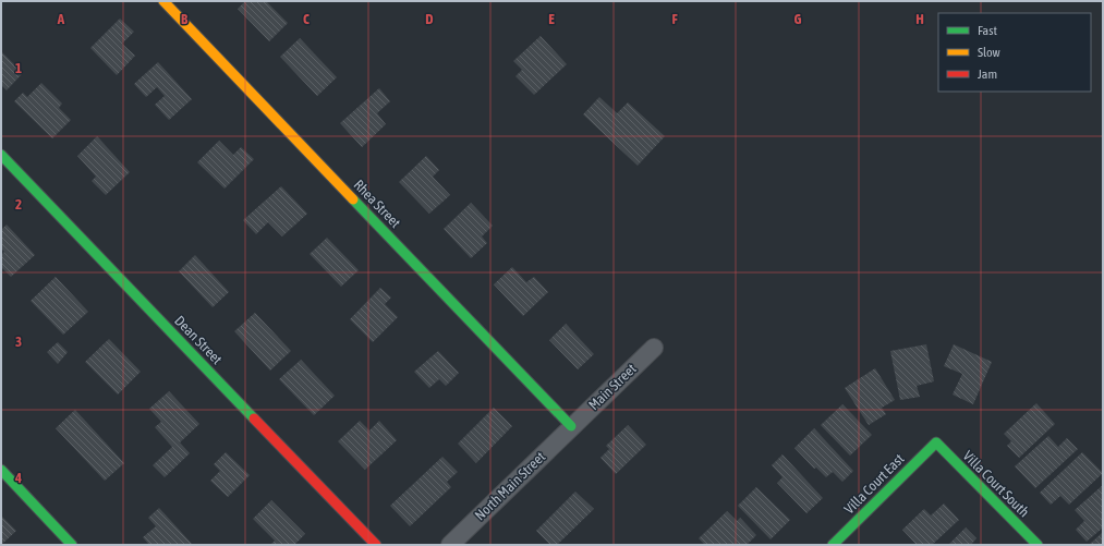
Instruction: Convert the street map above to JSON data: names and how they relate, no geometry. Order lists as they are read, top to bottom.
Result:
{
  "streets": {
    "street": [
      "Rhea Street",
      "Dean Street",
      "Main Street",
      "Villa Court East",
      "Villa Court South",
      "North Main Street"
    ]
  },
  "crossings": [
    ["Rhea Street", "Main Street"],
    ["Rhea Street", "North Main Street"],
    ["Main Street", "North Main Street"],
    ["Villa Court East", "Villa Court South"]
  ],
  "legend": ["Fast", "Slow", "Jam"],
  "grid": {
    "columns": [
      "A",
      "B",
      "C",
      "D",
      "E",
      "F",
      "G",
      "H"
    ],
    "rows": [
      "1",
      "2",
      "3",
      "4"
    ]
  }
}
